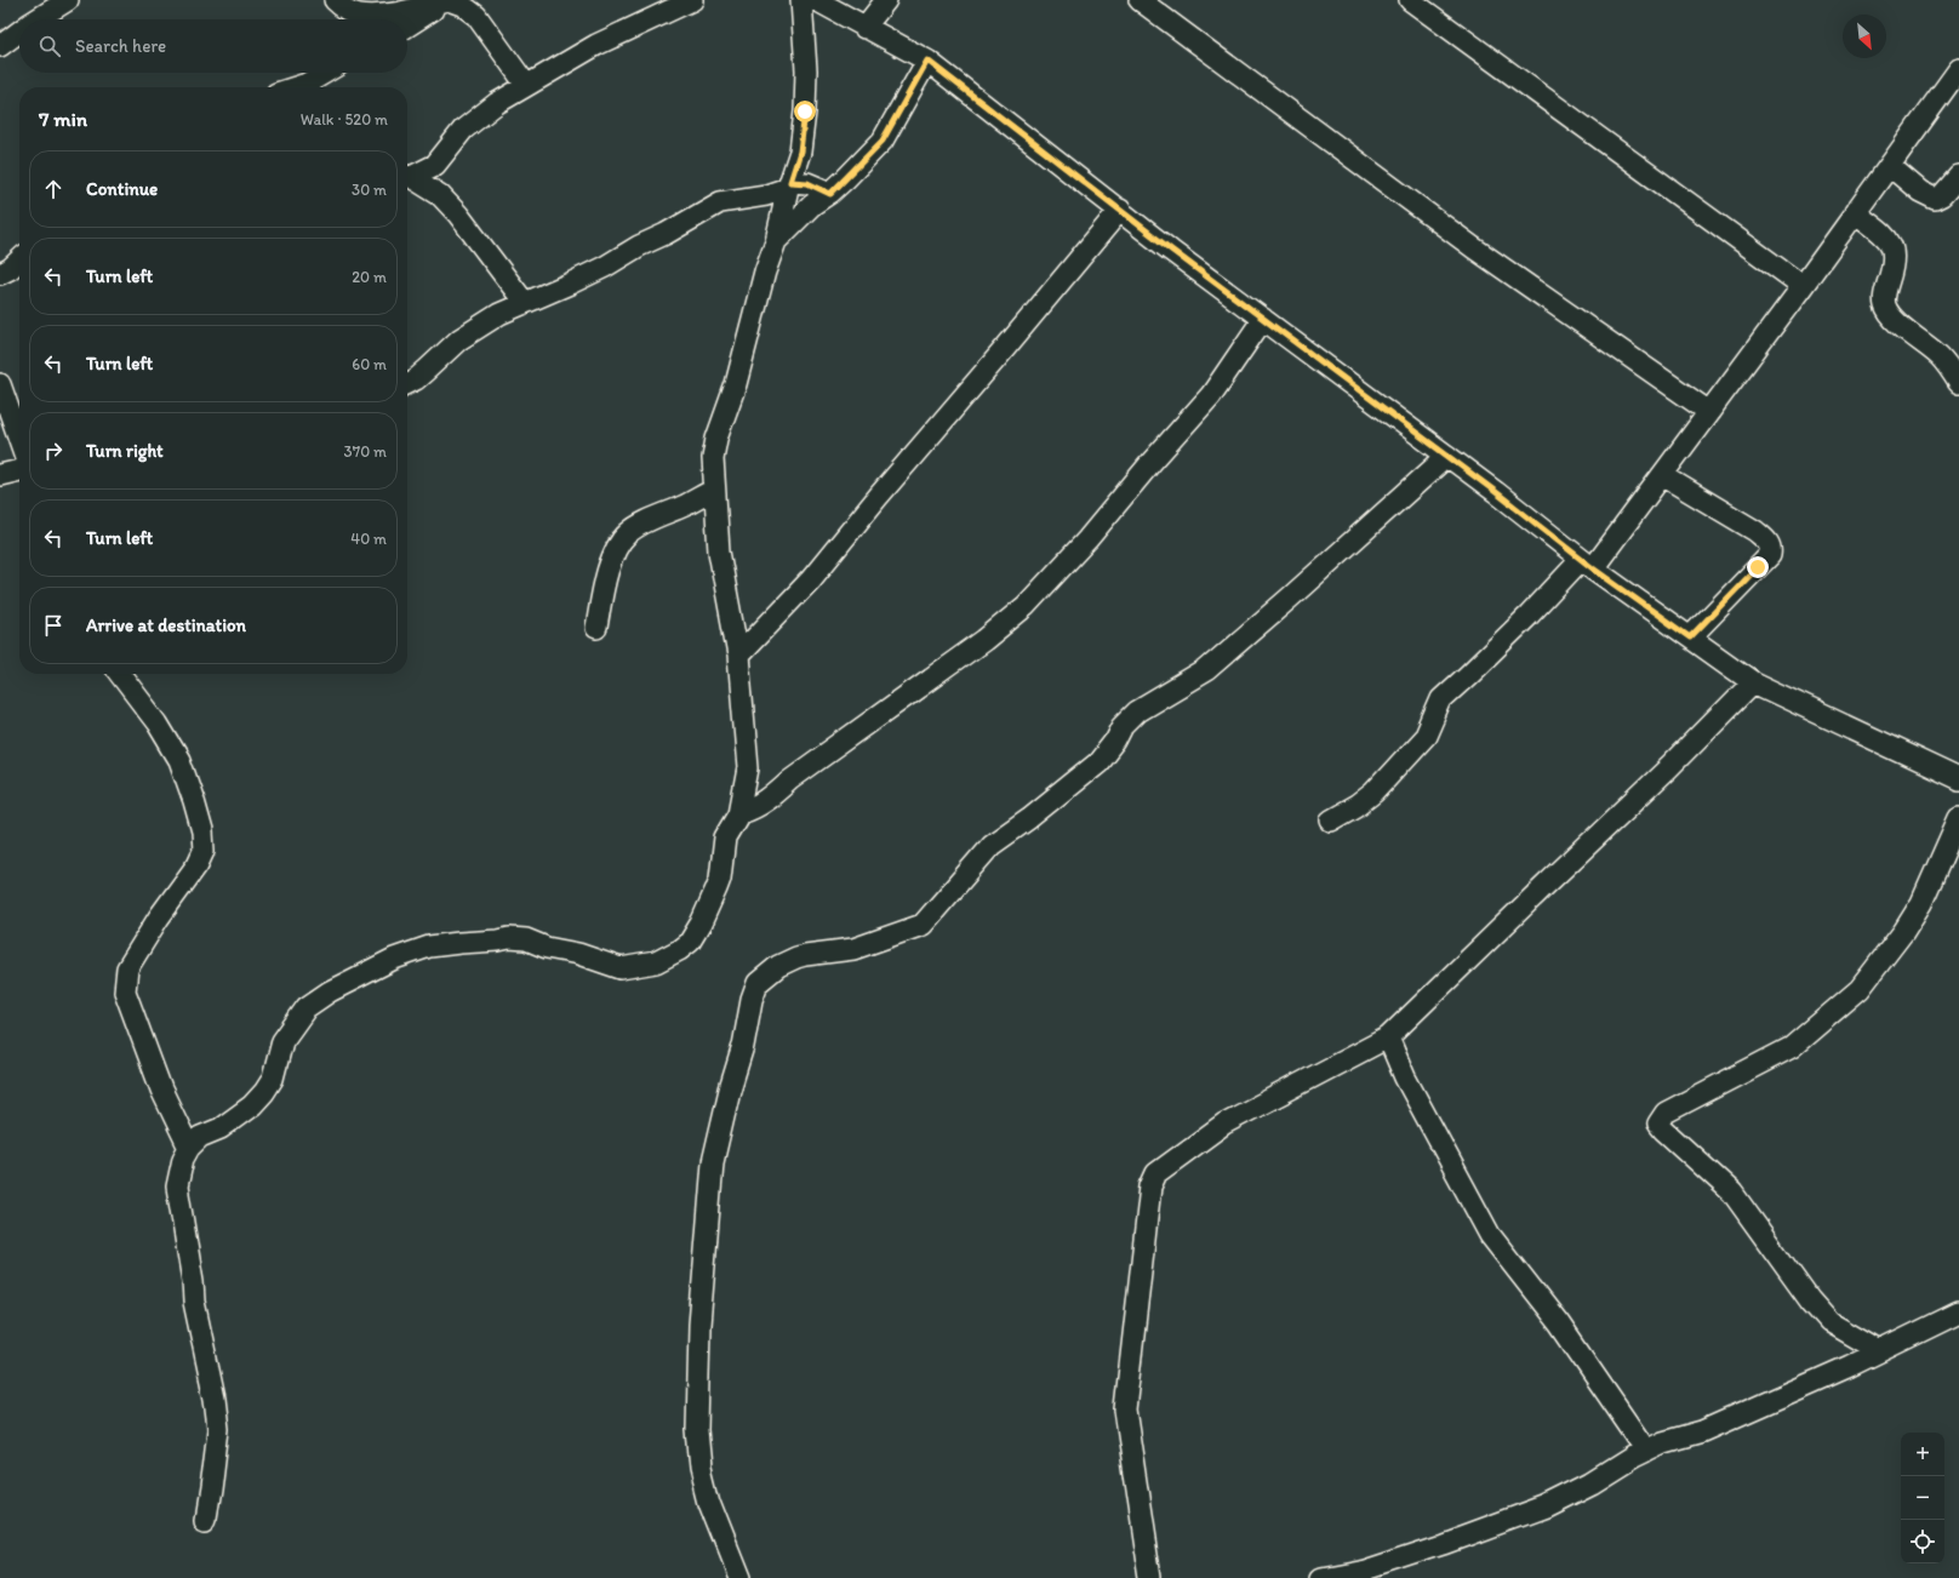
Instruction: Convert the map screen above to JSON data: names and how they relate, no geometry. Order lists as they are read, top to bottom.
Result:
{
  "north": "bottom right",
  "page": {
    "search": "Search here",
    "heading": ["7 min", "Walk · 520 m"],
    "list": [
      ["Continue", "30 m"],
      ["Turn left", "20 m"],
      ["Turn left", "60 m"],
      ["Turn right", "370 m"],
      ["Turn left", "40 m"],
      "Arrive at destination"
    ],
    "map_buttons": ["+", "−"]
  }
}
